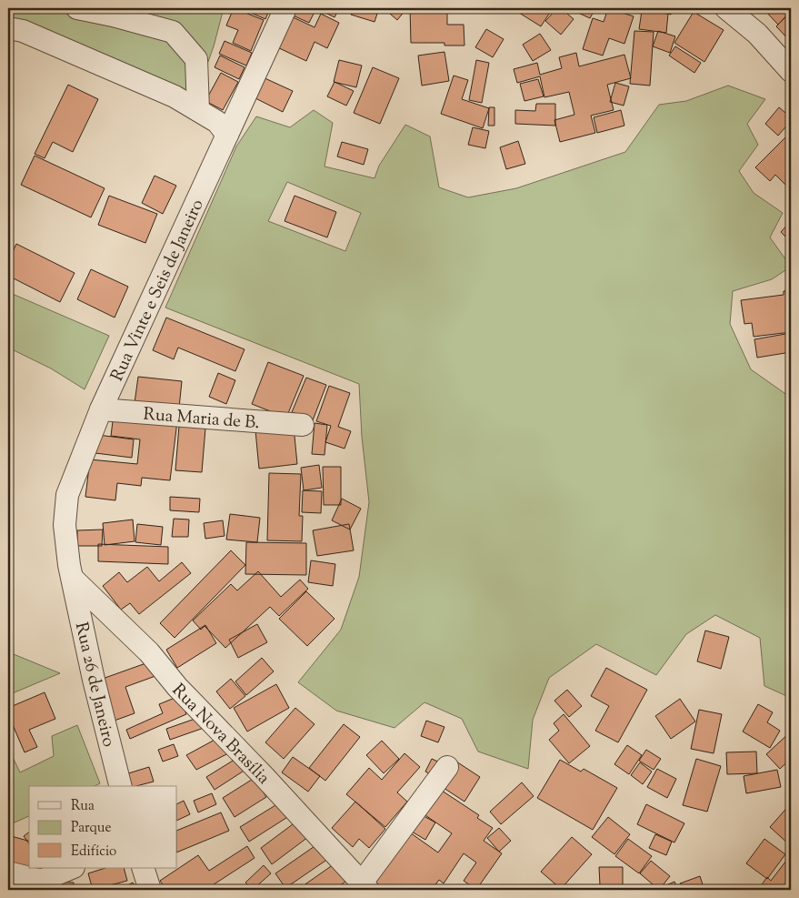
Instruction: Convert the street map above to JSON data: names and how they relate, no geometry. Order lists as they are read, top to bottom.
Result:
{
  "streets": {
    "street": [
      "Rua Vinte e Seis de Janeiro",
      "Rua Maria de B.",
      "Rua 26 de Janeiro",
      "Rua Nova Brasília"
    ]
  },
  "crossings": [
    ["Rua Vinte e Seis de Janeiro", "Rua Maria de B."],
    ["Rua Vinte e Seis de Janeiro", "Rua 26 de Janeiro"],
    ["Rua Vinte e Seis de Janeiro", "Rua Nova Brasília"],
    ["Rua 26 de Janeiro", "Rua Nova Brasília"]
  ],
  "legend": ["Rua", "Parque", "Edifício"]
}
